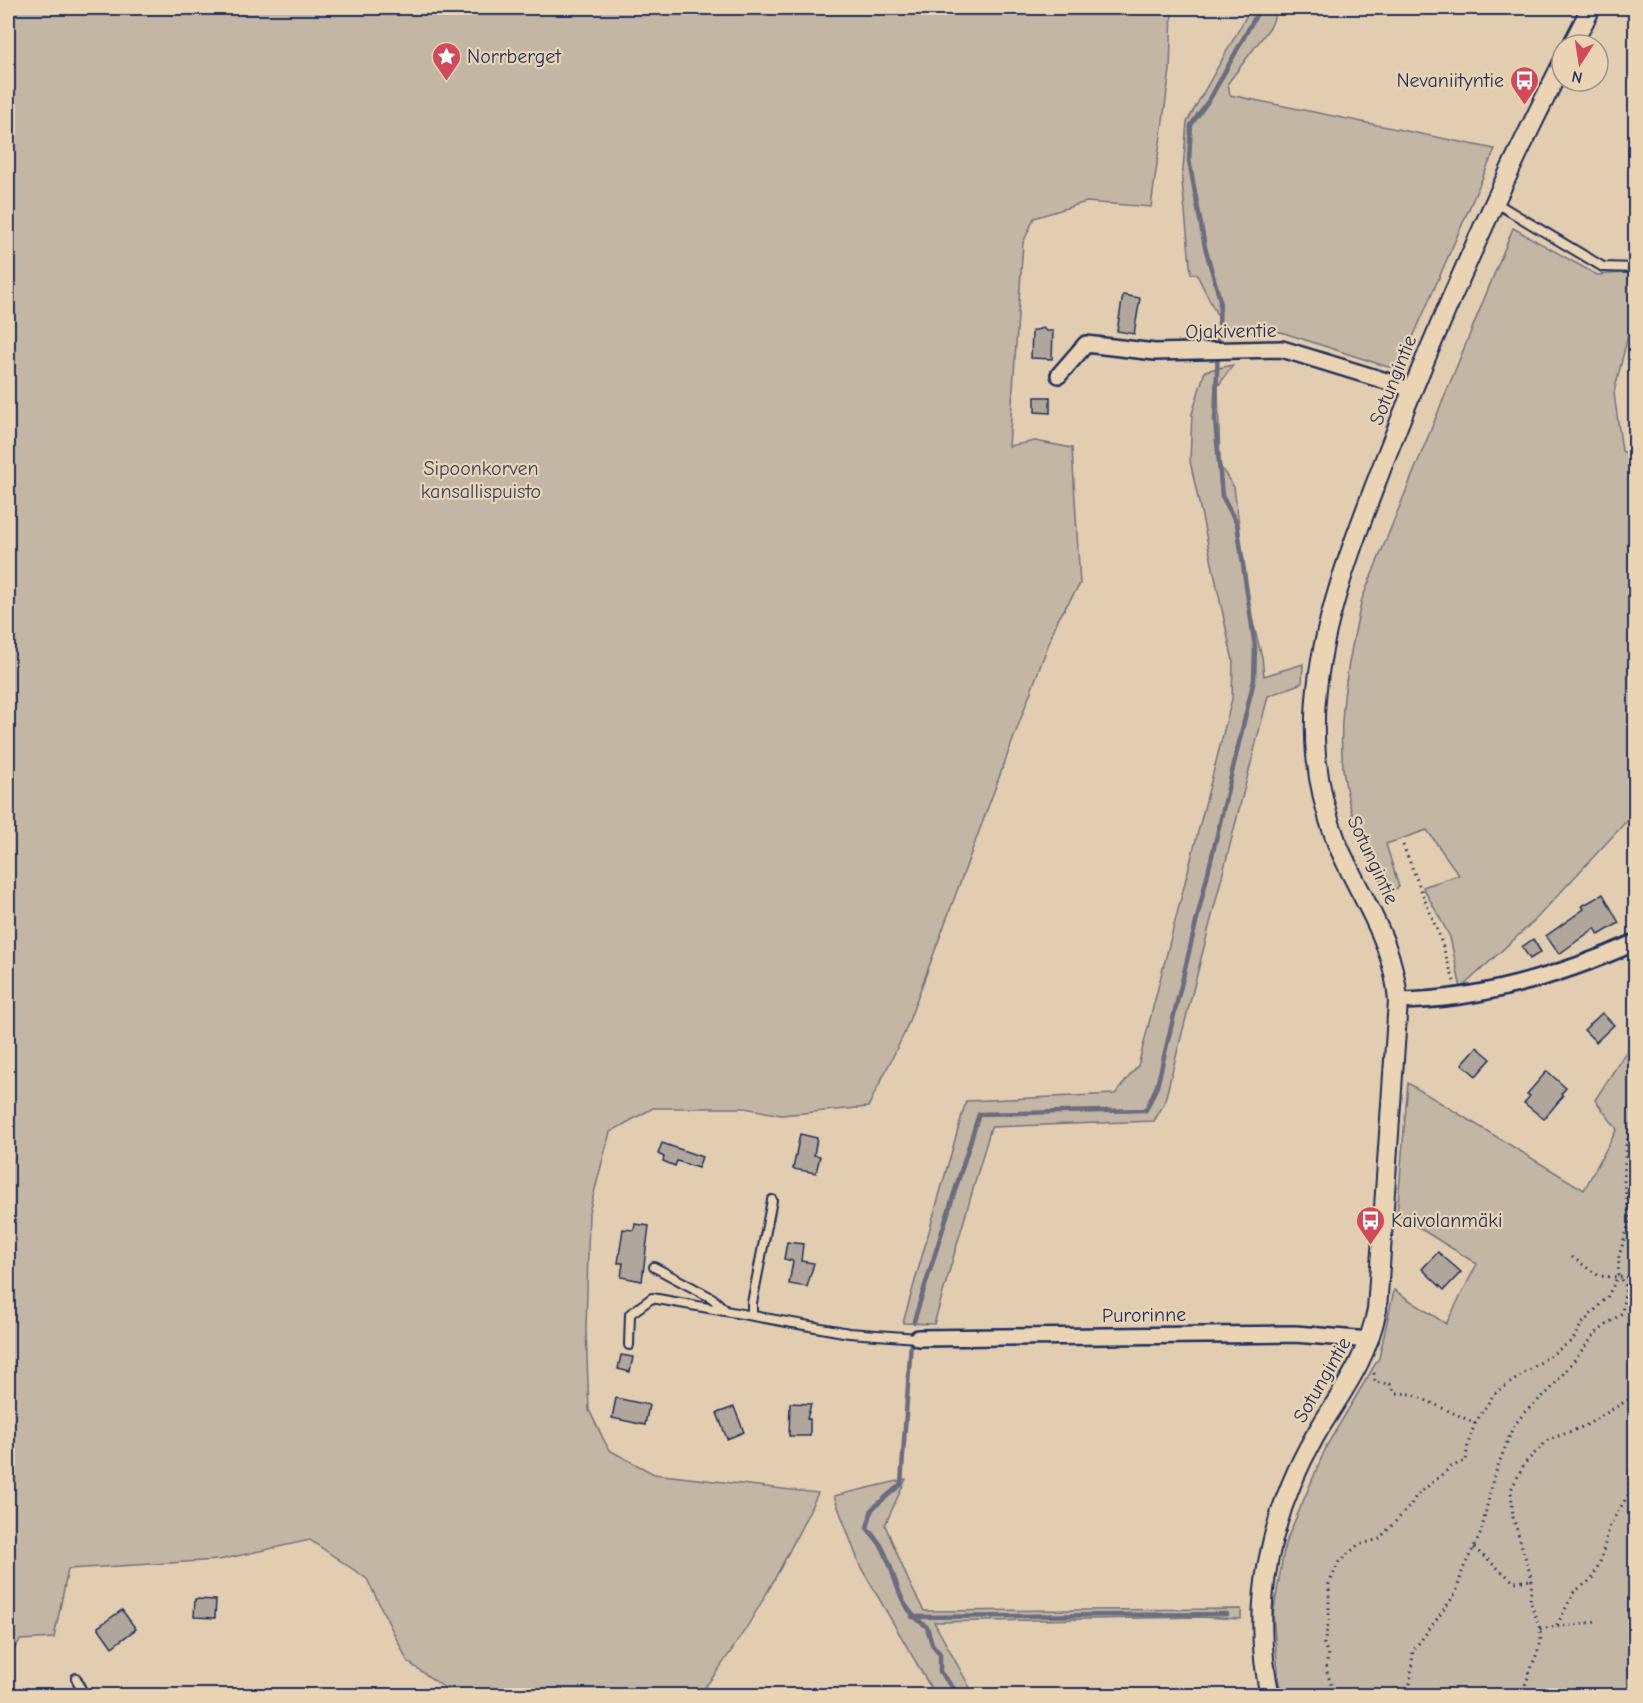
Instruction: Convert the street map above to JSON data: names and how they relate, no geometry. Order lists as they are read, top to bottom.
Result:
{
  "streets": {
    "street": ["Ojakiventie", "Sotungintie", "Purorinne"]
  },
  "crossings": [
    ["Ojakiventie", "Sotungintie"],
    ["Sotungintie", "Purorinne"]
  ],
  "parks": ["Sipoonkorven kansallispuisto"],
  "places": {
    "place": ["Norrberget"],
    "bus stop": ["Nevaniityntie", "Kaivolanmäki"]
  },
  "north": "bottom"
}
